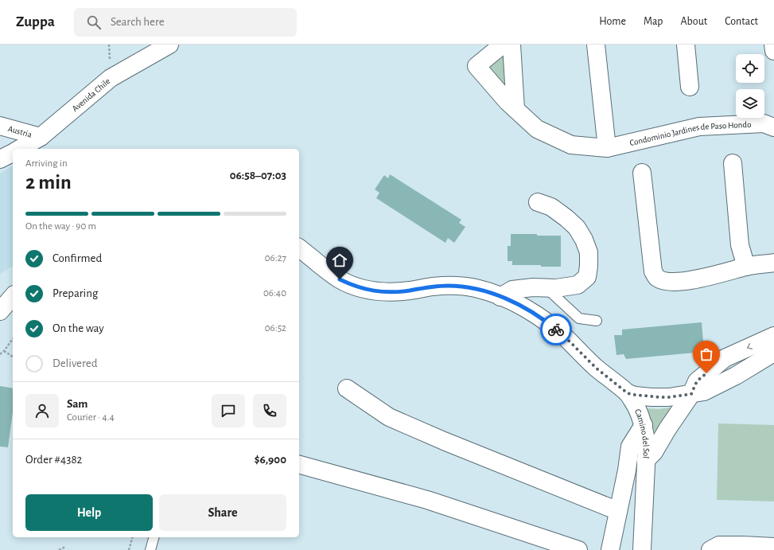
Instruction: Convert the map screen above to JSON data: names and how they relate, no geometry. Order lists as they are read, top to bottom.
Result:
{
  "streets": {
    "street": [
      "Avenida Chile",
      "Austria",
      "Condominio Jardines de Paso Hondo",
      "Camino del Sol"
    ]
  },
  "crossings": [
    ["Avenida Chile", "Austria"]
  ],
  "page": {
    "header": "Zuppa",
    "search": "Search here",
    "nav": [
      "Home",
      "Map",
      "About",
      "Contact"
    ],
    "heading": ["2 min", "Arriving in", "06:58–07:03"],
    "panel": [
      "Sam",
      "Courier · 4.4",
      "Order #4382",
      "$6,900"
    ],
    "bar": "On the way · 90 m",
    "list": [
      ["Confirmed", "06:27"],
      ["Preparing", "06:40"],
      ["On the way", "06:52"],
      "Delivered"
    ],
    "buttons": ["Help", "Share"]
  }
}
